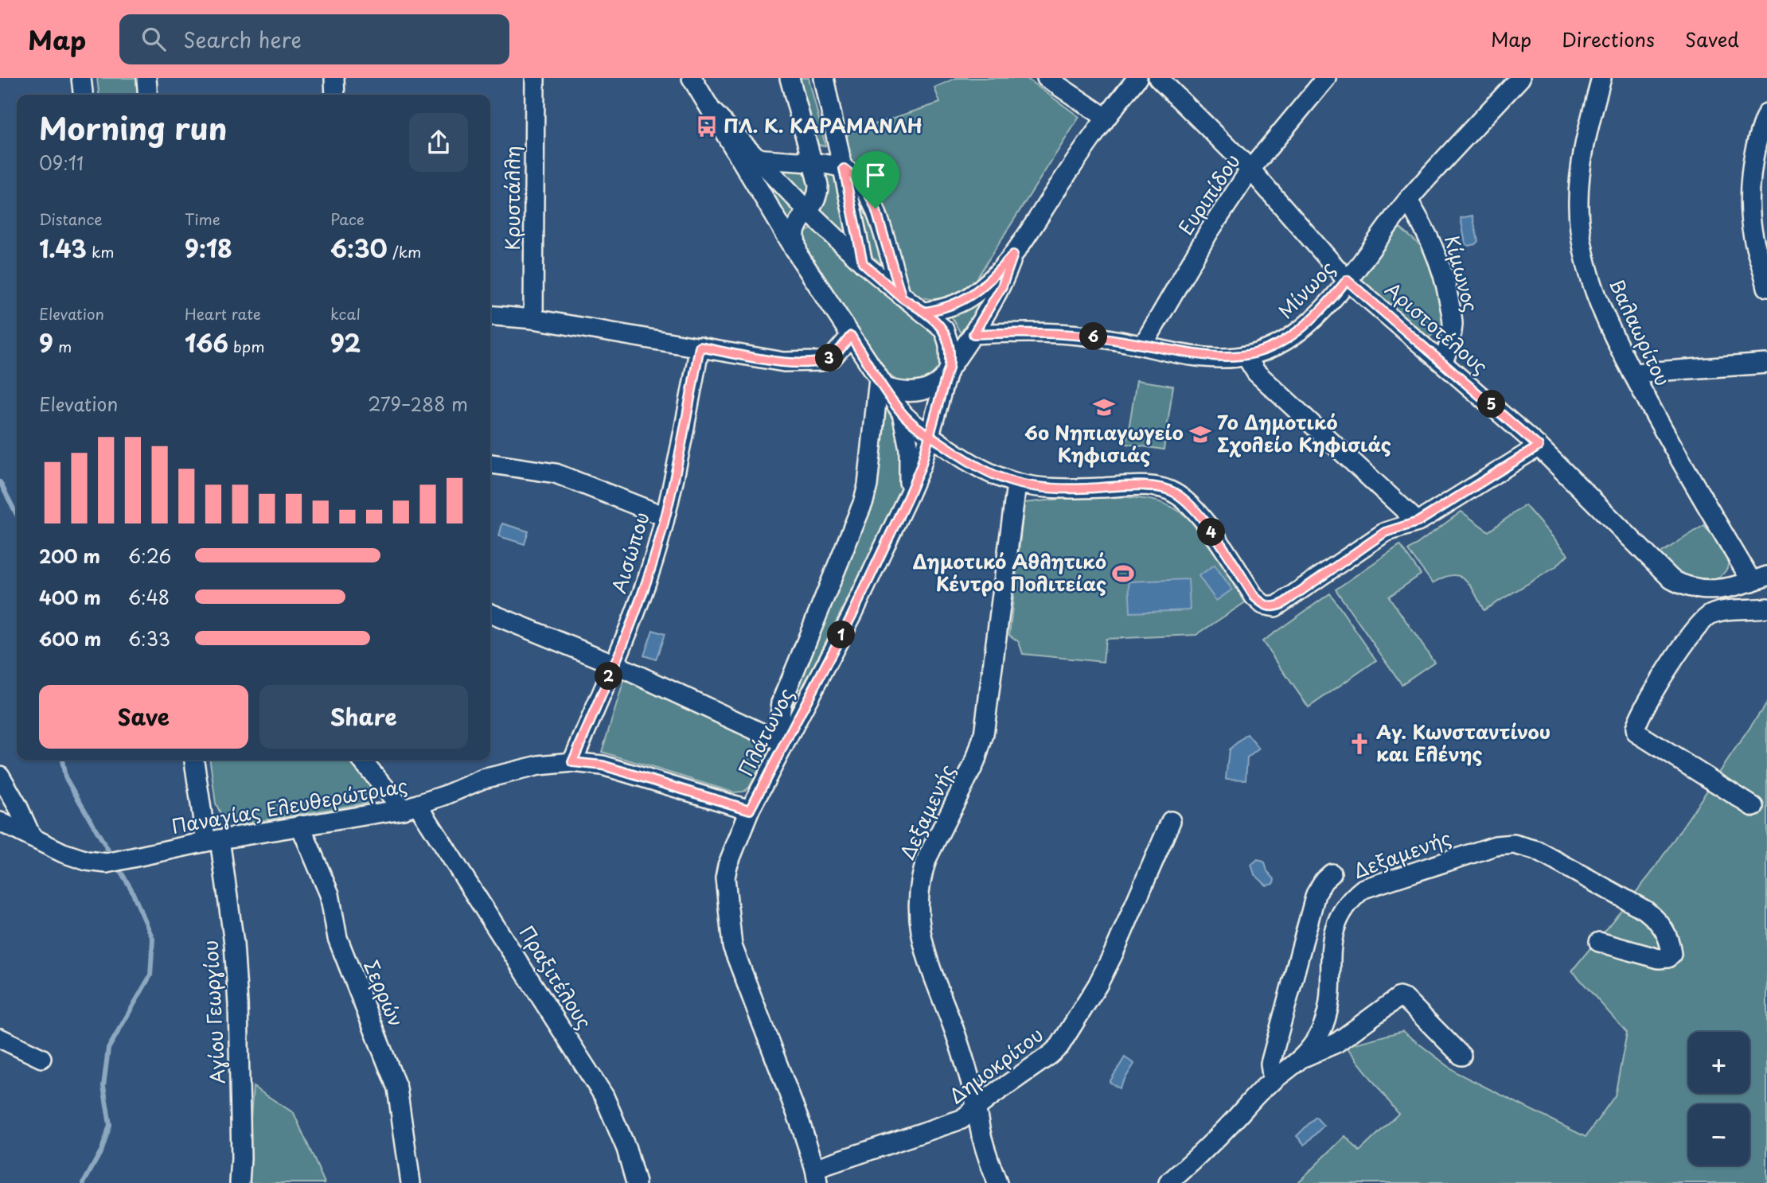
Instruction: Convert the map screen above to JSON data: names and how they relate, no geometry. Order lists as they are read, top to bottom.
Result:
{
  "streets": {
    "street": [
      "Ευριπίδου",
      "Κρυστάλλη",
      "Κίμωνος",
      "Μίνωος",
      "Αριστοτέλους",
      "Βαλαωρίτου",
      "Αισώπου",
      "Πλάτωνος",
      "Παναγίας Ελευθερώτριας",
      "Δεξαμενής",
      "Πραξιτέλους",
      "Σερρών",
      "Αγίου Γεωργίου",
      "Δημοκρίτου"
    ]
  },
  "crossings": [
    ["Ευριπίδου", "Μίνωος"],
    ["Ευριπίδου", "Αριστοτέλους"],
    ["Κίμωνος", "Μίνωος"],
    ["Κίμωνος", "Αριστοτέλους"],
    ["Μίνωος", "Αριστοτέλους"],
    ["Αριστοτέλους", "Βαλαωρίτου"],
    ["Αισώπου", "Παναγίας Ελευθερώτριας"],
    ["Πλάτωνος", "Παναγίας Ελευθερώτριας"],
    ["Πλάτωνος", "Δημοκρίτου"],
    ["Παναγίας Ελευθερώτριας", "Πραξιτέλους"],
    ["Παναγίας Ελευθερώτριας", "Σερρών"],
    ["Παναγίας Ελευθερώτριας", "Αγίου Γεωργίου"],
    ["Δεξαμενής", "Δημοκρίτου"]
  ],
  "places": {
    "bus stop": ["ΠΛ. Κ. ΚΑΡΑΜΑΝΛΗ"],
    "school or university": ["6ο Νηπιαγωγείο Κηφισιάς", "7ο Δημοτικό Σχολείο Κηφισιάς"],
    "sports": ["Δημοτικό Αθλητικό Κέντρο Πολιτείας"],
    "church": ["Αγ. Κωνσταντίνου και Ελένης"]
  },
  "page": {
    "header": "Map",
    "search": "Search here",
    "nav": ["Map", "Directions", "Saved"],
    "heading": ["Morning run", "09:11"],
    "stats": [
      ["Distance", "1.43 km"],
      ["Time", "9:18"],
      ["Pace", "6:30 /km"],
      ["Elevation", "9 m"],
      ["Heart rate", "166 bpm"],
      ["kcal", "92"]
    ],
    "pins": [
      "6",
      "3",
      "5",
      "4",
      "1",
      "2"
    ],
    "chart": ["Elevation", "279–288 m"],
    "list": [
      {
        "name": "200 m",
        "note": "6:26"
      },
      {
        "name": "400 m",
        "note": "6:48"
      },
      {
        "name": "600 m",
        "note": "6:33"
      }
    ],
    "buttons": ["Save", "Share"],
    "map_buttons": ["+", "−"]
  }
}
